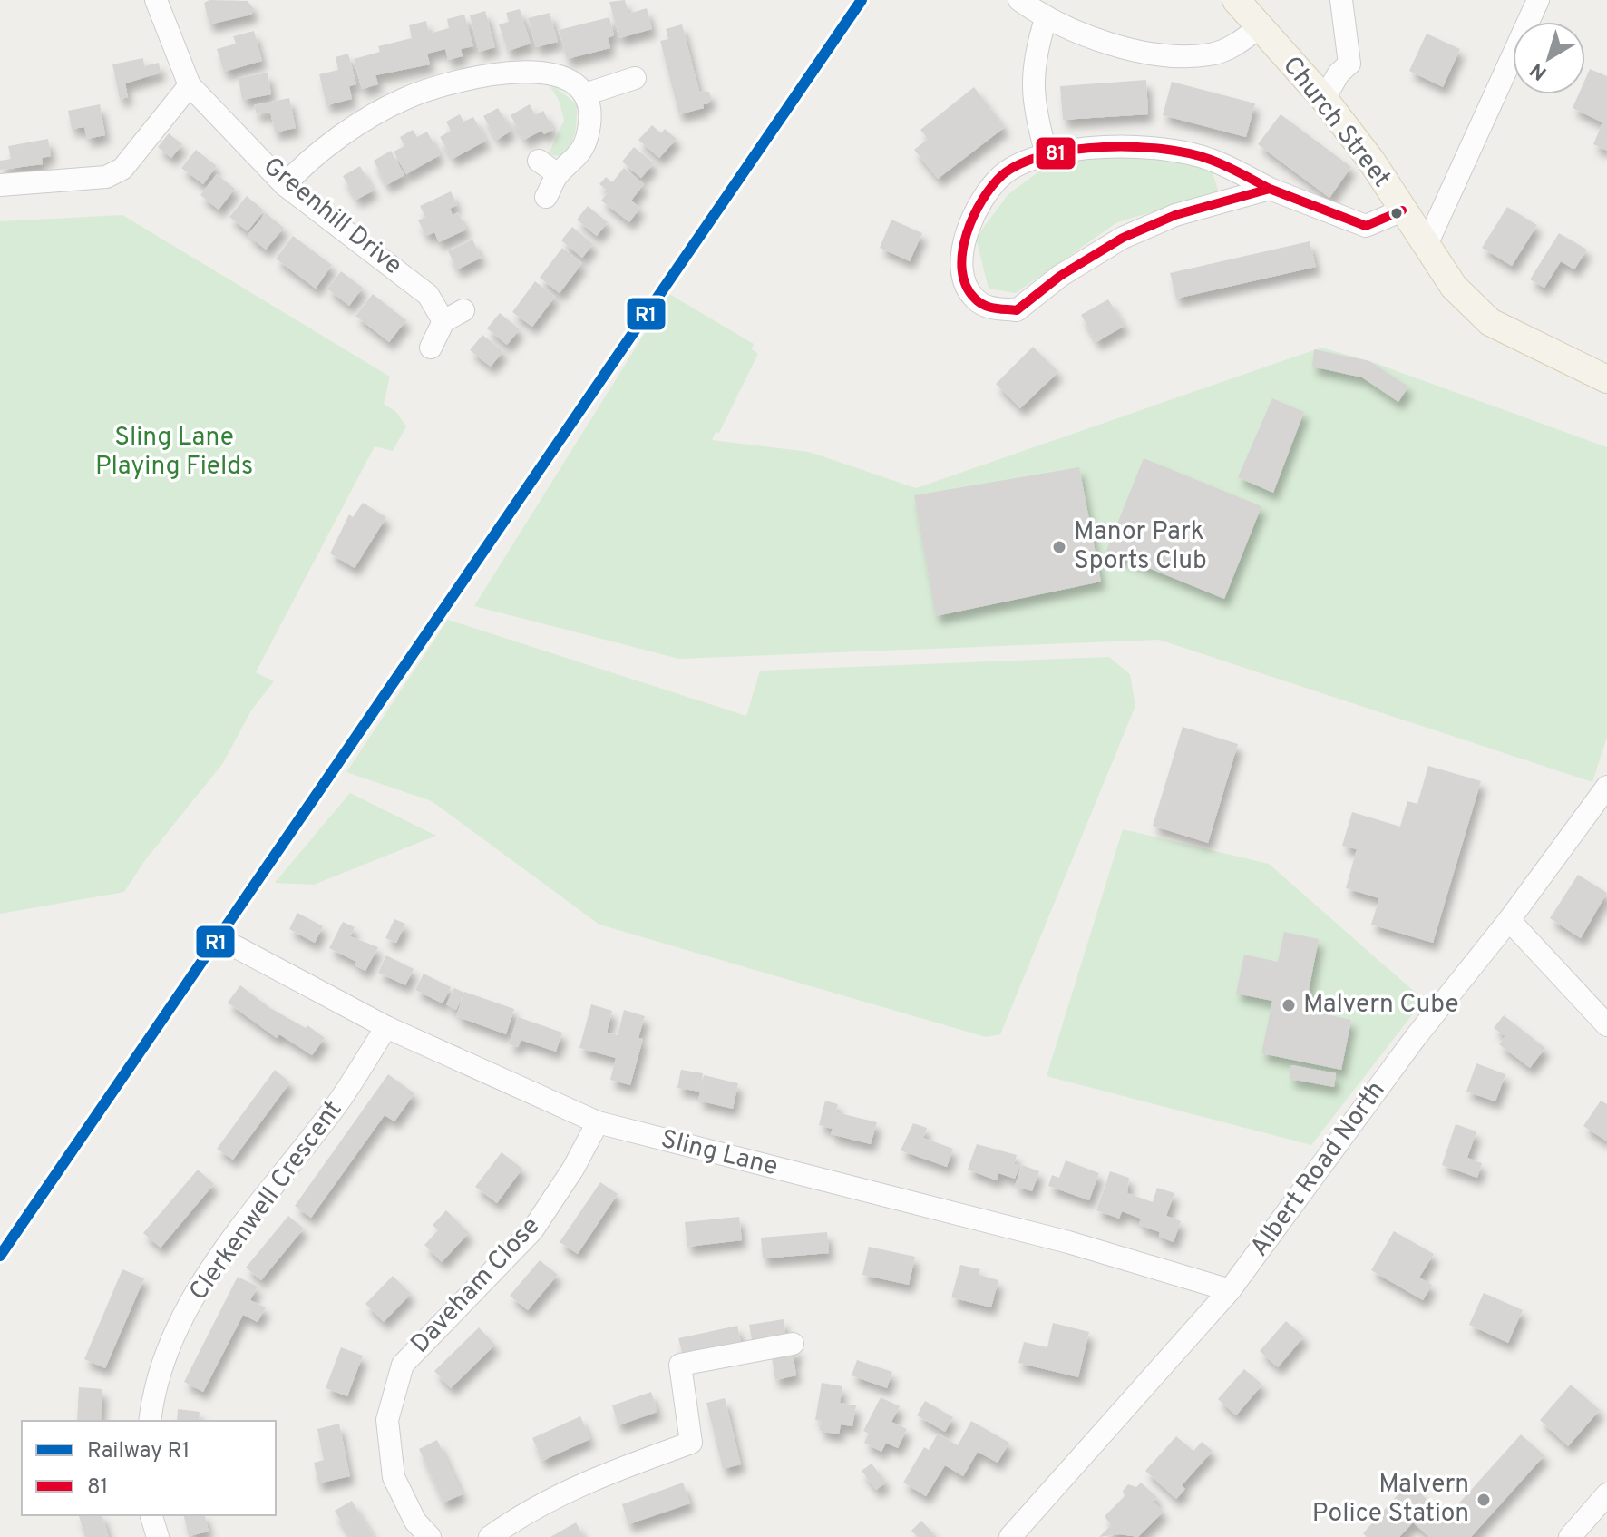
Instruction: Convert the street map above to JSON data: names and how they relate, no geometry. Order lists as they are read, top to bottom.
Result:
{
  "streets": {
    "main road": ["Church Street"],
    "street": [
      "Greenhill Drive",
      "Sling Lane",
      "Albert Road North",
      "Clerkenwell Crescent",
      "Daveham Close"
    ]
  },
  "crossings": [
    ["Sling Lane", "Albert Road North"],
    ["Sling Lane", "Clerkenwell Crescent"],
    ["Sling Lane", "Daveham Close"]
  ],
  "parks": ["Sling Lane Playing Fields"],
  "places": ["Manor Park Sports Club", "Malvern Cube", "Malvern Police Station"],
  "lines": ["rail line R1", "transit line 81"],
  "legend": ["Railway R1", "81"],
  "north": "bottom left"
}
